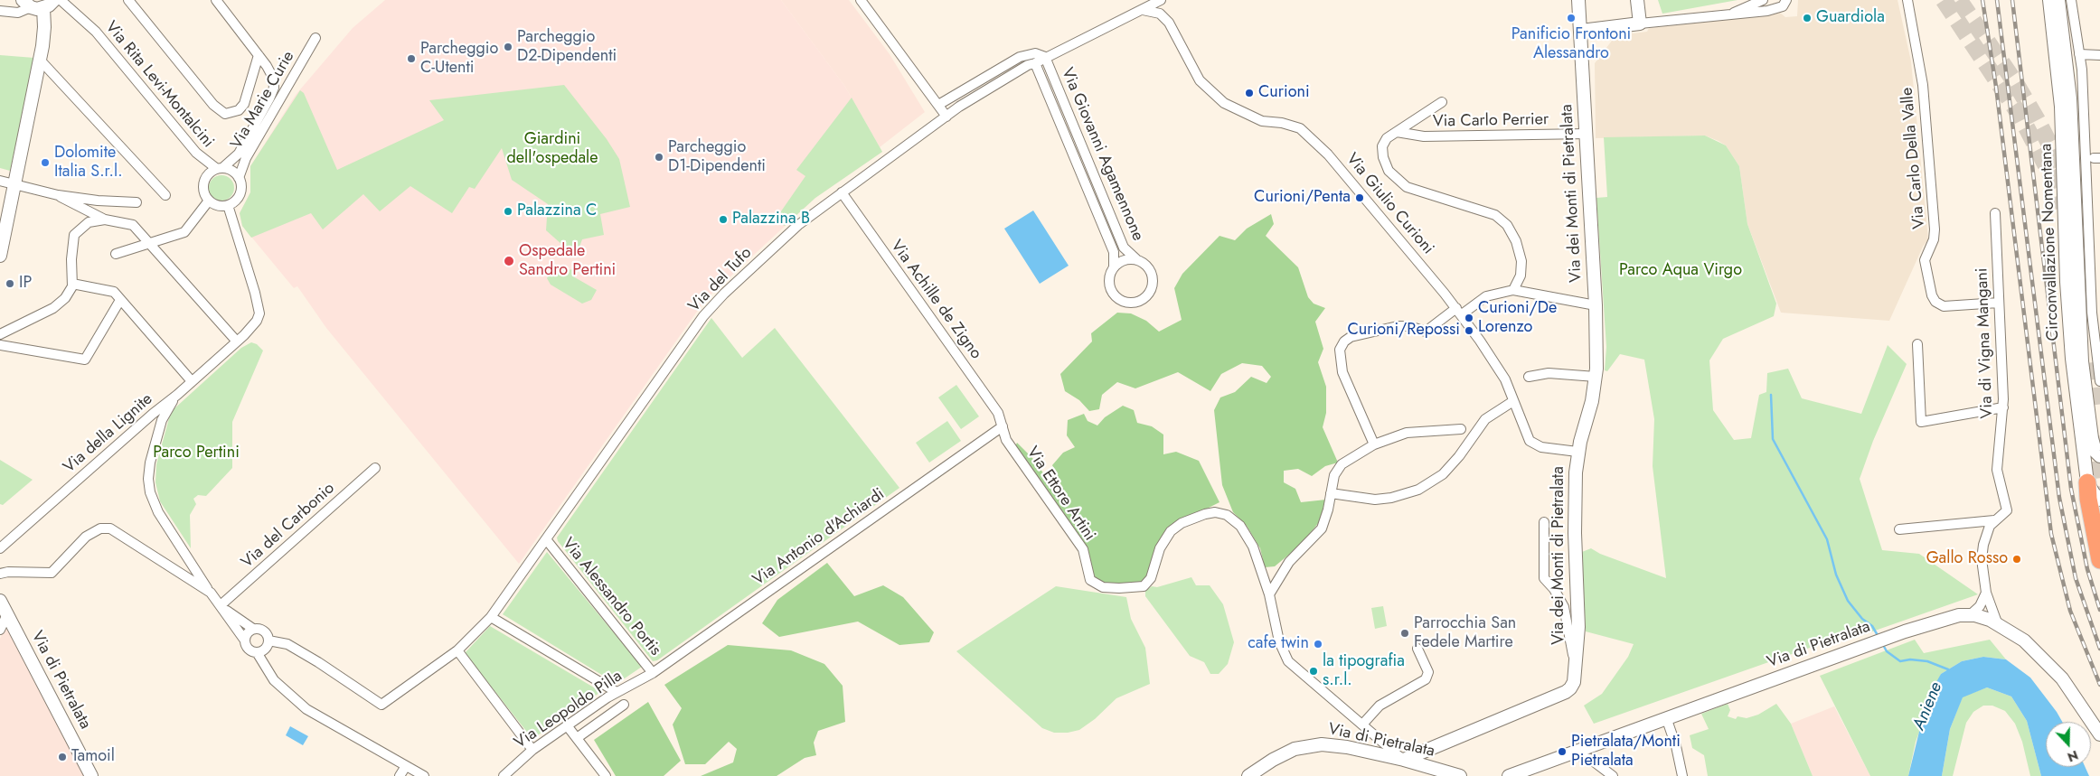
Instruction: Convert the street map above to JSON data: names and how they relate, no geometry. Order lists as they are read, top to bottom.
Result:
{
  "streets": {
    "street": [
      "Via Rita Levi-Montalcini",
      "Via Marie Curie",
      "Via Carlo Perrier",
      "Via Giovanni Agamennone",
      "Via Carlo Della Valle",
      "Via dei Monti di Pietralata",
      "Via Giulio Curioni",
      "Circonvallazione Nomentana",
      "Via del Tufo",
      "Via Achille de Zigno",
      "Via di Vigna Mangani",
      "Via della Lignite",
      "Via Ettore Artini",
      "Via del Carbonio",
      "Via Antonio d'Achiardi",
      "Via Alessandro Portis",
      "Via di Pietralata",
      "Via Leopoldo Pilla"
    ]
  },
  "crossings": [
    ["Via Rita Levi-Montalcini", "Via Marie Curie"],
    ["Via Rita Levi-Montalcini", "Via della Lignite"],
    ["Via Marie Curie", "Via della Lignite"],
    ["Via Carlo Perrier", "Via dei Monti di Pietralata"],
    ["Via Giovanni Agamennone", "Via del Tufo"],
    ["Via Carlo Della Valle", "Via di Vigna Mangani"],
    ["Via dei Monti di Pietralata", "Via Giulio Curioni"],
    ["Via dei Monti di Pietralata", "Via di Pietralata"],
    ["Via Giulio Curioni", "Via del Tufo"],
    ["Via del Tufo", "Via Achille de Zigno"],
    ["Via del Tufo", "Via Alessandro Portis"],
    ["Via Achille de Zigno", "Via Ettore Artini"],
    ["Via Achille de Zigno", "Via Antonio d'Achiardi"],
    ["Via di Vigna Mangani", "Via di Pietralata"],
    ["Via Ettore Artini", "Via Antonio d'Achiardi"],
    ["Via Antonio d'Achiardi", "Via Alessandro Portis"],
    ["Via Antonio d'Achiardi", "Via Leopoldo Pilla"],
    ["Via Alessandro Portis", "Via Leopoldo Pilla"]
  ],
  "water": ["Aniene"],
  "parks": ["Giardini dell'ospedale", "Parco Aqua Virgo", "Parco Pertini"],
  "places": [
    "Panificio Frontoni Alessandro",
    "Guardiola",
    "Parcheggio D2-Dipendenti",
    "Parcheggio C-Utenti",
    "Curioni",
    "Parcheggio D1-Dipendenti",
    "Dolomite Italia S.r.l.",
    "Curioni/Penta",
    "Palazzina C",
    "Palazzina B",
    "Ospedale Sandro Pertini",
    "IP",
    "Curioni/De Lorenzo",
    "Curioni/Repossi",
    "Gallo Rosso",
    "Parrocchia San Fedele Martire",
    "cafe twin",
    "la tipografia s.r.l.",
    "Pietralata/Monti Pietralata",
    "Tamoil"
  ],
  "north": "bottom"
}
